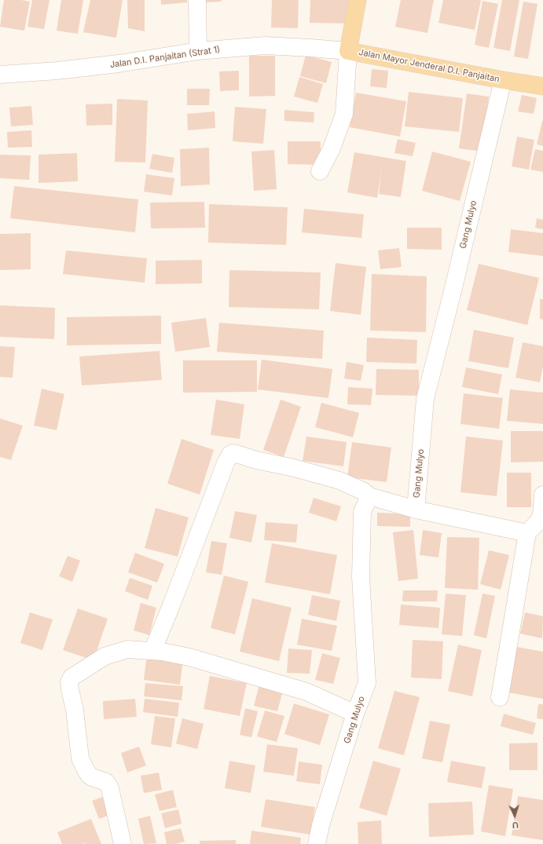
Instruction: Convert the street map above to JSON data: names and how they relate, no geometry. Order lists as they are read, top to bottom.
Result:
{
  "streets": {
    "main road": ["Jalan Mayor Jenderal D.I. Panjaitan"],
    "street": ["Jalan D.I. Panjaitan (Strat 1)", "Gang Mulyo"]
  },
  "crossings": [
    ["Jalan D.I. Panjaitan (Strat 1)", "Jalan Mayor Jenderal D.I. Panjaitan"],
    ["Jalan Mayor Jenderal D.I. Panjaitan", "Gang Mulyo"]
  ],
  "north": "bottom"
}
